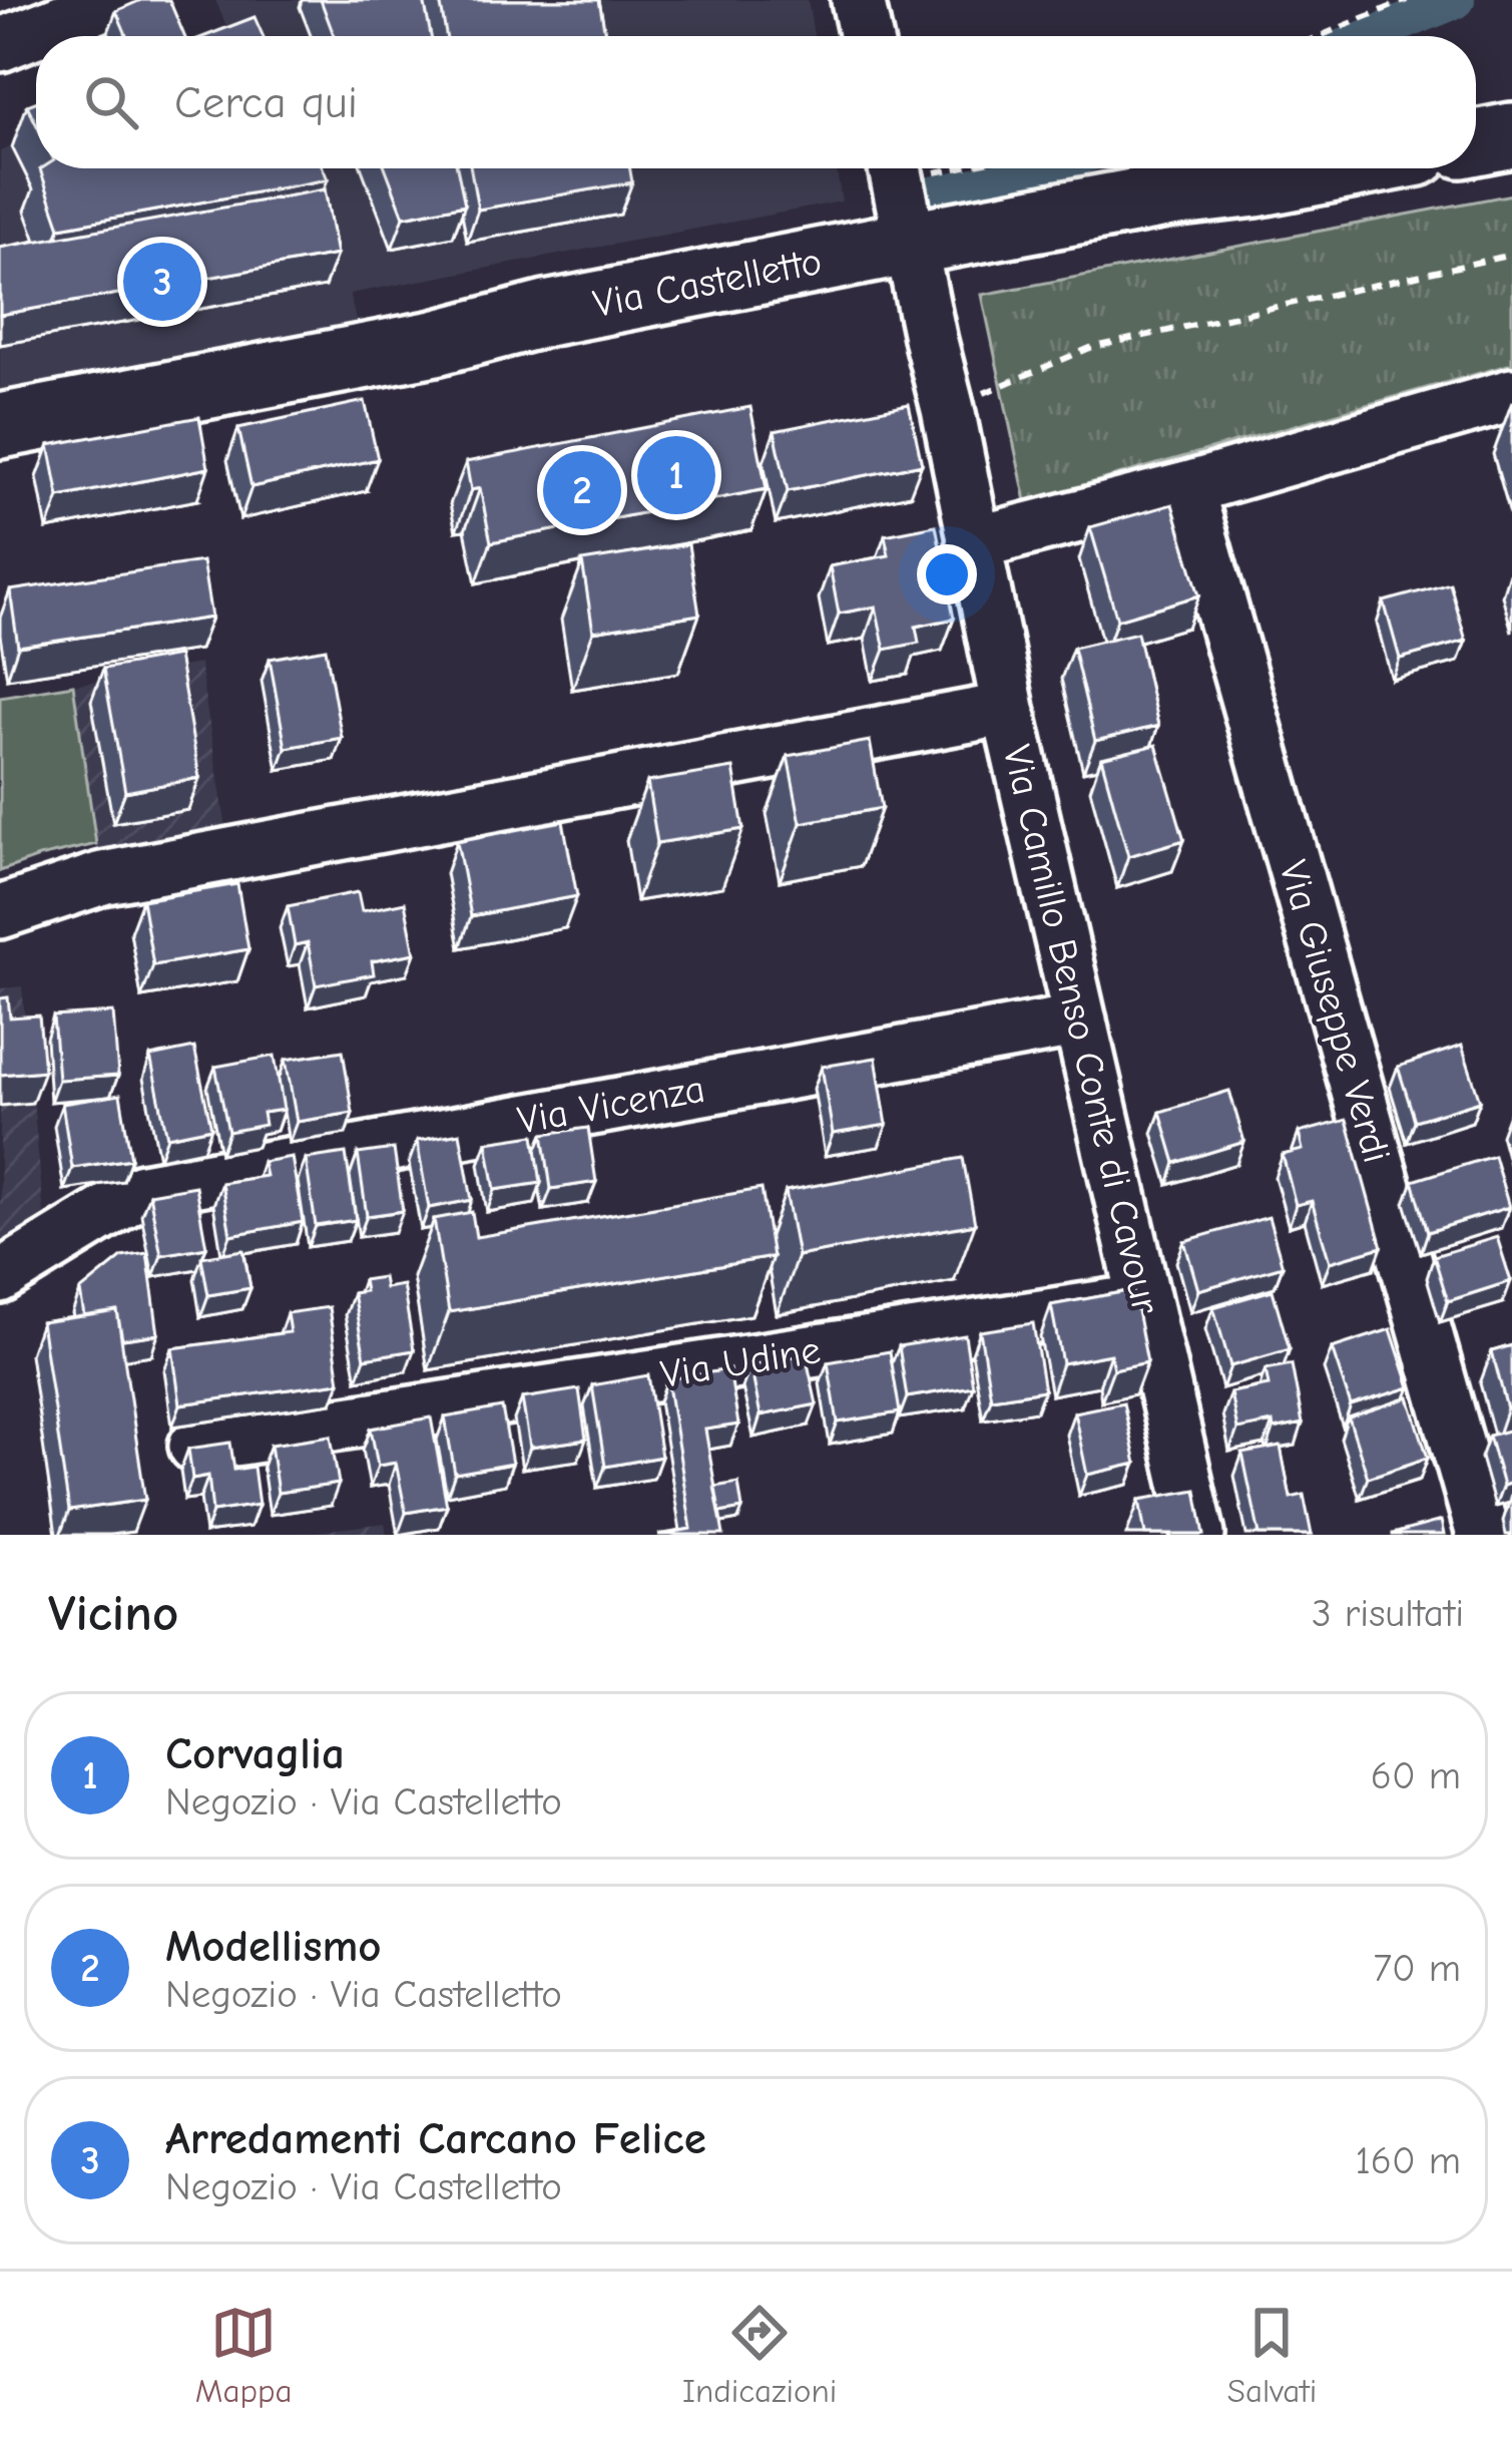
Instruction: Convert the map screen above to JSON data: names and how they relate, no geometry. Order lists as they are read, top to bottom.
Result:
{
  "streets": {
    "main road": ["Via Castelletto"],
    "street": [
      "Via Giuseppe Verdi",
      "Via Camillo Benso Conte di Cavour",
      "Via Vicenza",
      "Via Udine"
    ]
  },
  "crossings": [
    ["Via Castelletto", "Via Camillo Benso Conte di Cavour"],
    ["Via Camillo Benso Conte di Cavour", "Via Vicenza"],
    ["Via Camillo Benso Conte di Cavour", "Via Udine"]
  ],
  "page": {
    "search": "Cerca qui",
    "pins": ["3", "1", "2"],
    "heading": ["Vicino", "3 risultati"],
    "list": [
      {
        "mark": "1",
        "name": "Corvaglia",
        "note": "Negozio · Via Castelletto",
        "value": "60 m"
      },
      {
        "mark": "2",
        "name": "Modellismo",
        "note": "Negozio · Via Castelletto",
        "value": "70 m"
      },
      {
        "mark": "3",
        "name": "Arredamenti Carcano Felice",
        "note": "Negozio · Via Castelletto",
        "value": "160 m"
      }
    ],
    "nav": ["Mappa", "Indicazioni", "Salvati"]
  }
}
